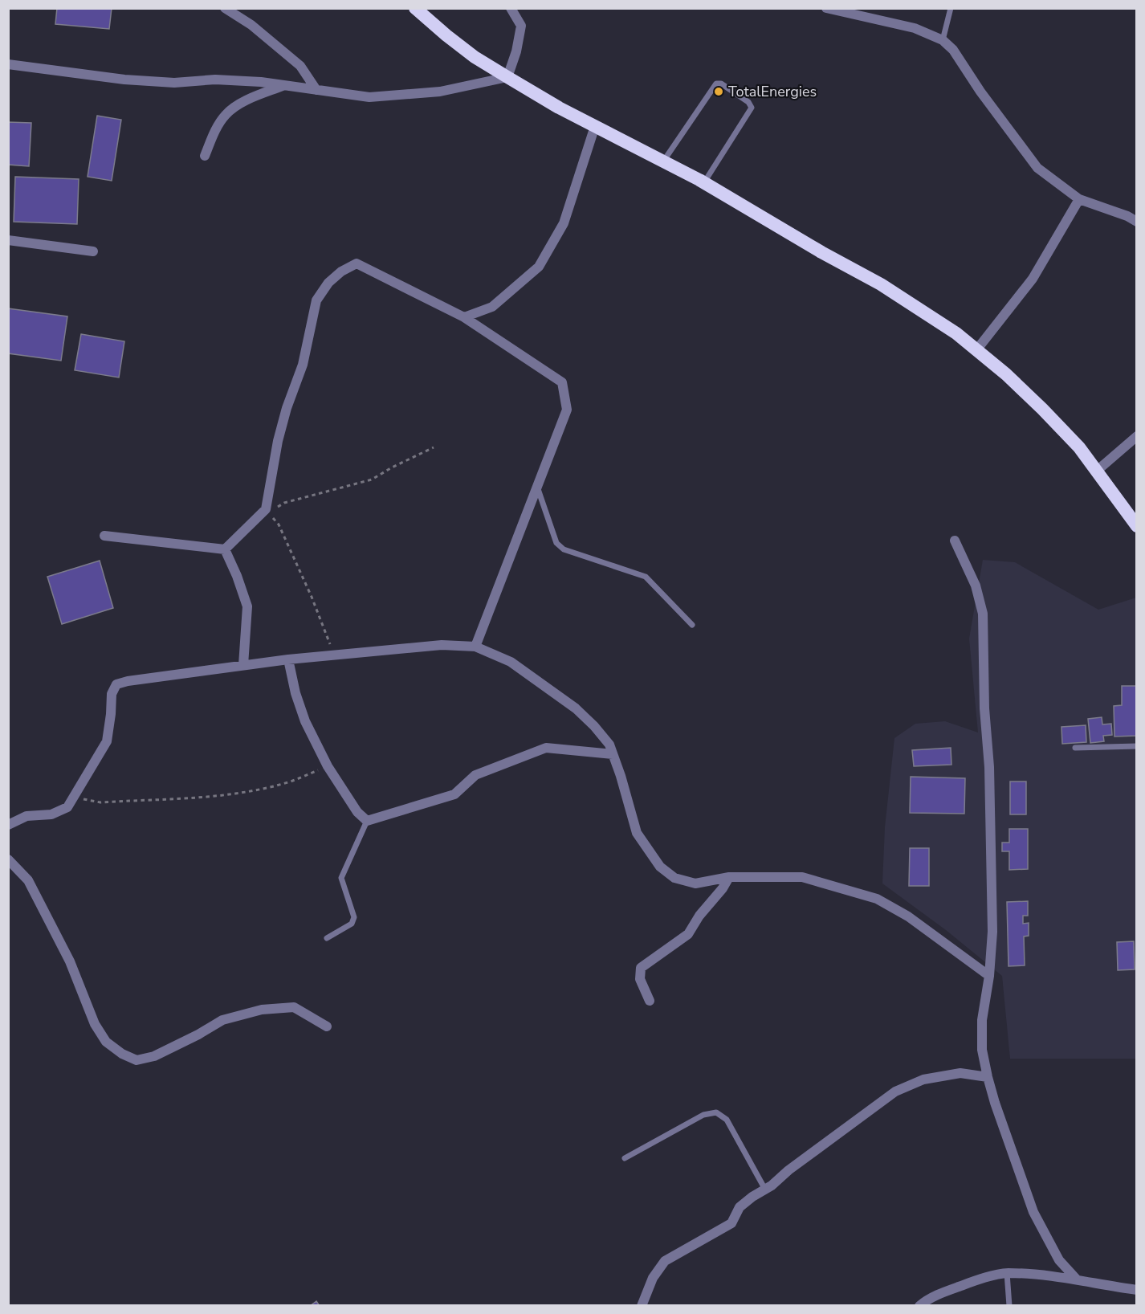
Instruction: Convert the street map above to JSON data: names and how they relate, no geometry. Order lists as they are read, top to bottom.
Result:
{
  "places": ["TotalEnergies"]
}
